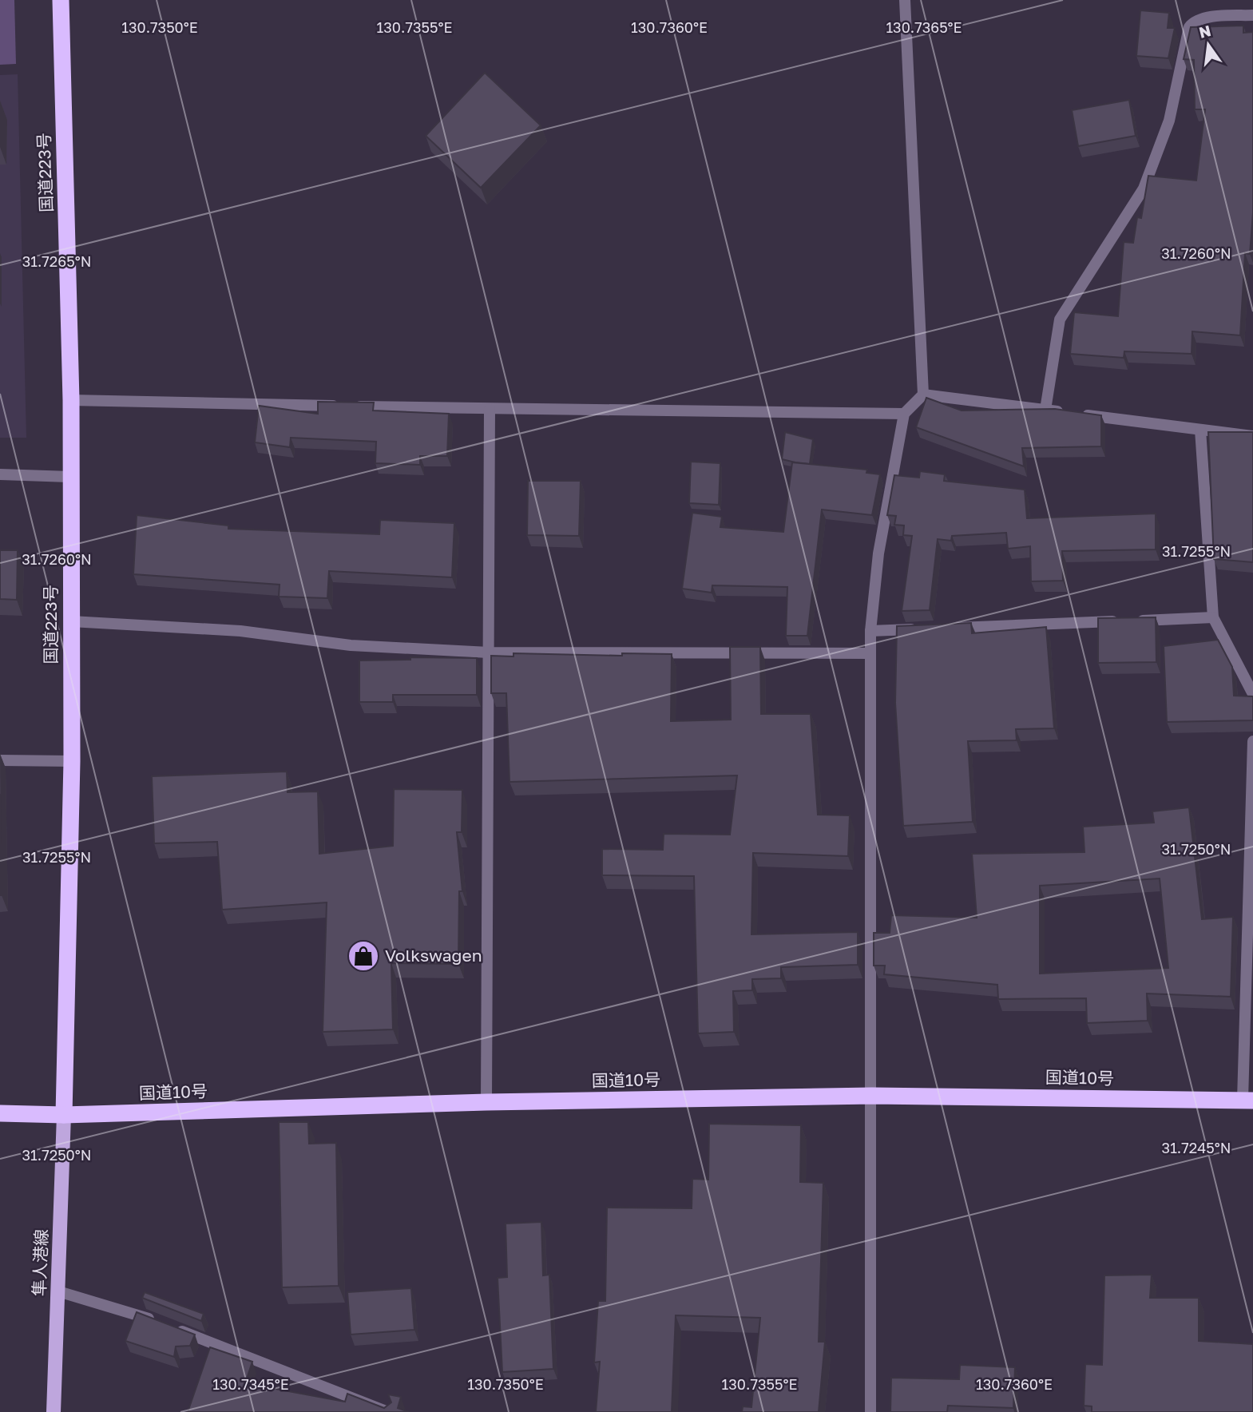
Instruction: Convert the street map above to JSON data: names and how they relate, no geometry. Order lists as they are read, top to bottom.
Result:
{
  "streets": {
    "highway": ["国道223号", "国道10号"],
    "main road": ["隼人港線"]
  },
  "crossings": [
    ["国道223号", "国道10号"],
    ["国道223号", "隼人港線"],
    ["国道10号", "隼人港線"]
  ],
  "places": {
    "shop": ["Volkswagen"]
  },
  "north": "top",
  "coordinates": [
    "130.7365°E",
    "130.7350°E",
    "130.7355°E",
    "130.7360°E",
    "31.7260°N",
    "31.7265°N",
    "31.7255°N",
    "31.7250°N",
    "31.7245°N",
    "130.7345°E"
  ]
}
